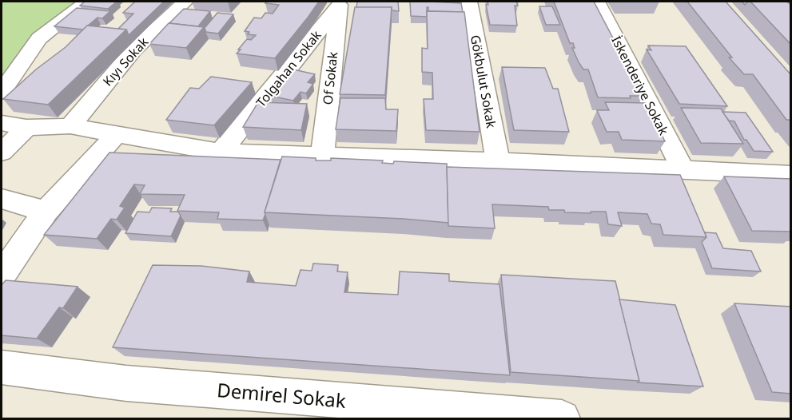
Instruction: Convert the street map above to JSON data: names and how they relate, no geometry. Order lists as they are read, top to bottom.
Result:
{
  "streets": {
    "street": [
      "Kıyı Sokak",
      "Tolgahan Sokak",
      "Of Sokak",
      "Gökbulut Sokak",
      "İskenderiye Sokak",
      "Demirel Sokak"
    ]
  },
  "crossings": [
    ["Tolgahan Sokak", "Of Sokak"]
  ]
}
